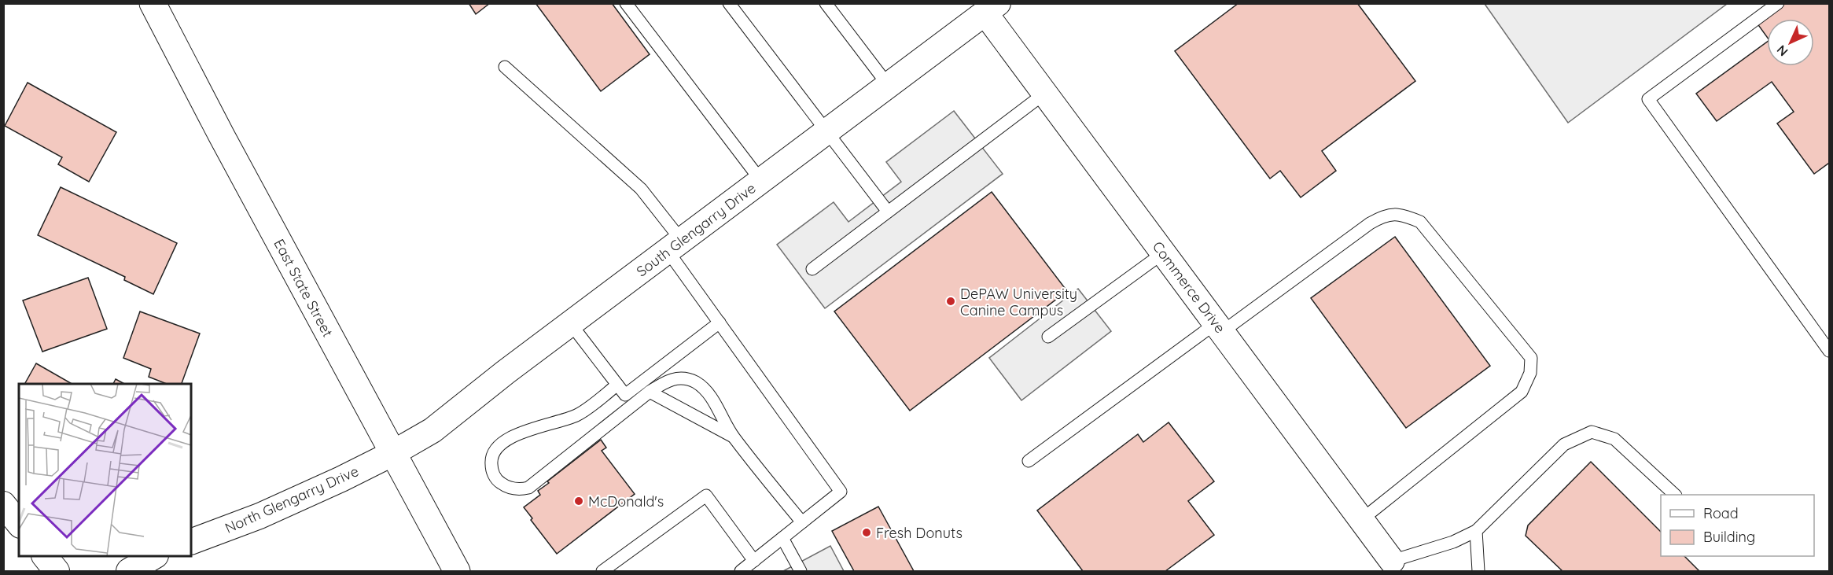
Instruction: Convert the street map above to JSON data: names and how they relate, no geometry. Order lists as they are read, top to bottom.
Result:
{
  "streets": {
    "main road": ["East State Street"],
    "street": ["South Glengarry Drive", "Commerce Drive", "North Glengarry Drive"]
  },
  "crossings": [
    ["South Glengarry Drive", "Commerce Drive"],
    ["South Glengarry Drive", "East State Street"],
    ["South Glengarry Drive", "North Glengarry Drive"],
    ["East State Street", "North Glengarry Drive"]
  ],
  "places": ["DePAW University Canine Campus", "McDonald's", "Fresh Donuts"],
  "legend": ["Road", "Building"],
  "north": "bottom left"
}
